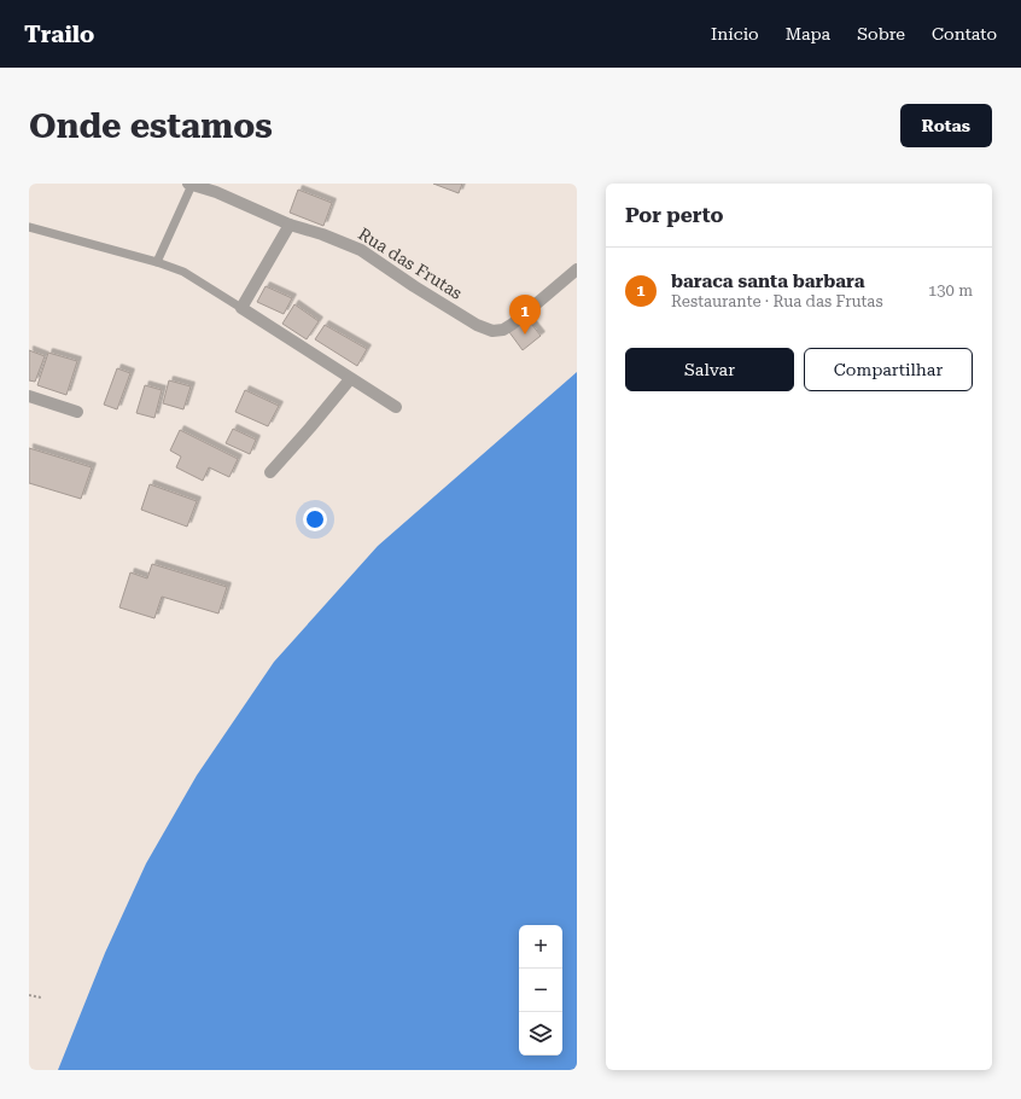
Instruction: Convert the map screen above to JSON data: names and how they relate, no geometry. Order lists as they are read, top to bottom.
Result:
{
  "streets": {
    "street": ["Rua das Frutas"]
  },
  "page": {
    "header": "Trailo",
    "nav": [
      "Início",
      "Mapa",
      "Sobre",
      "Contato"
    ],
    "buttons": [
      "Rotas",
      ["Salvar", "Compartilhar"]
    ],
    "title": "Onde estamos",
    "heading": "Por perto",
    "list": [
      {
        "mark": "1",
        "name": "baraca santa barbara",
        "note": "Restaurante · Rua das Frutas",
        "value": "130 m"
      }
    ],
    "pins": "1",
    "map_buttons": ["+", "−"]
  }
}
